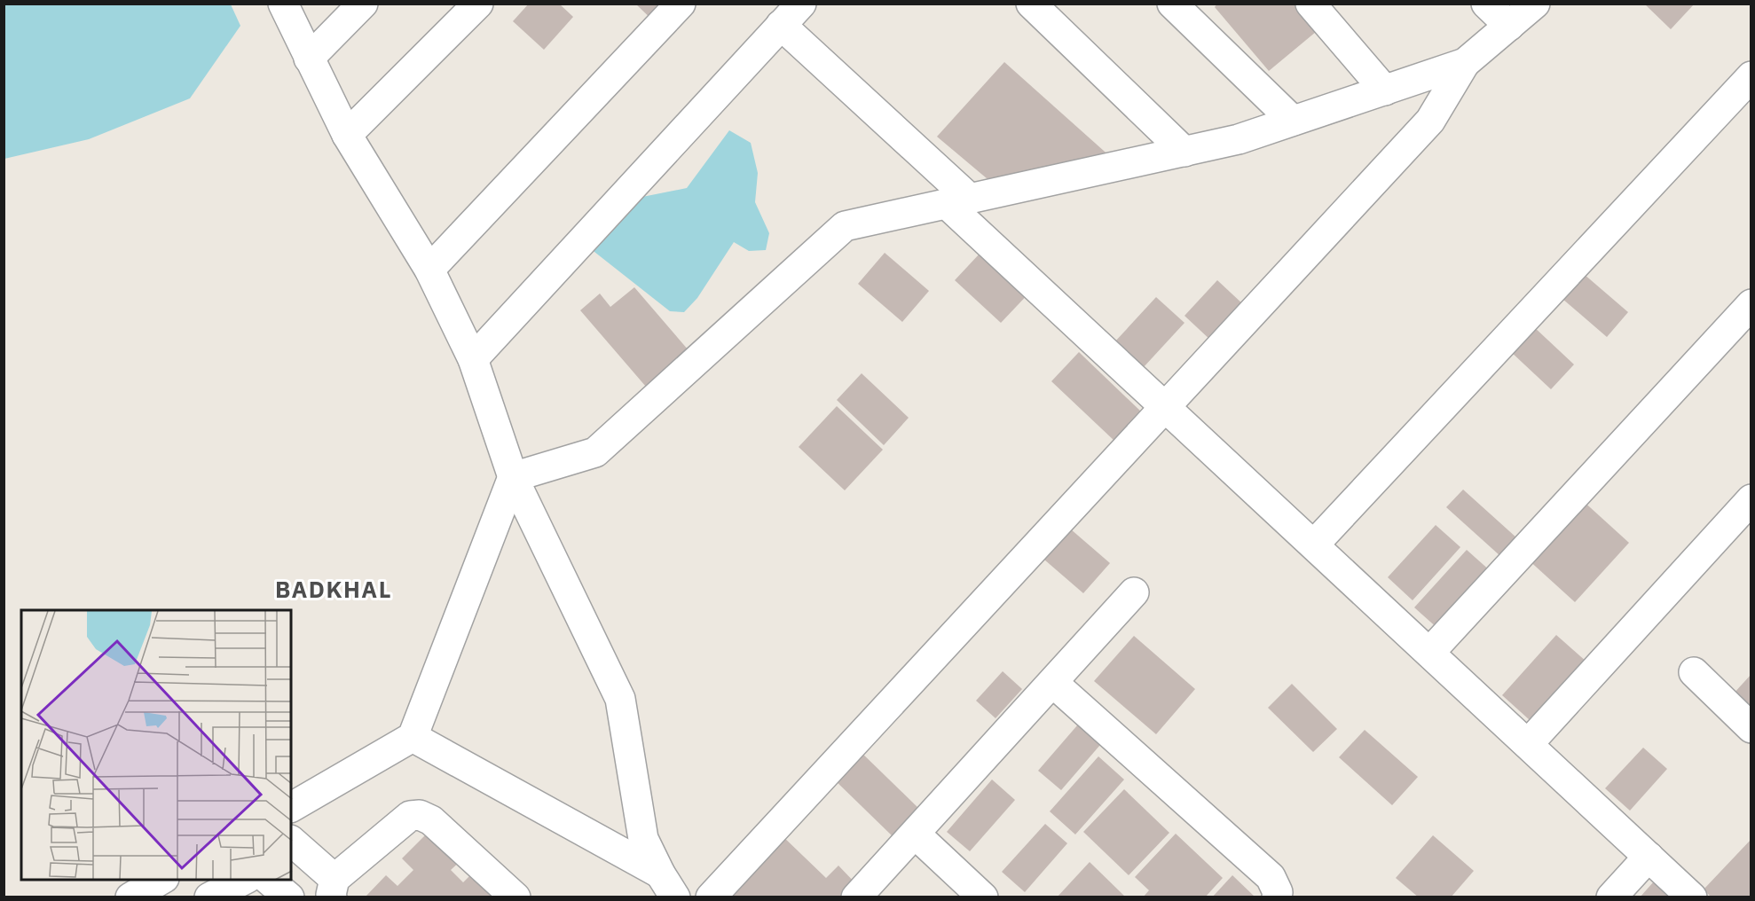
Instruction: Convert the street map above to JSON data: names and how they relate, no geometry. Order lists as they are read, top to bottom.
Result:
{
  "districts": ["BADKHAL"]
}
